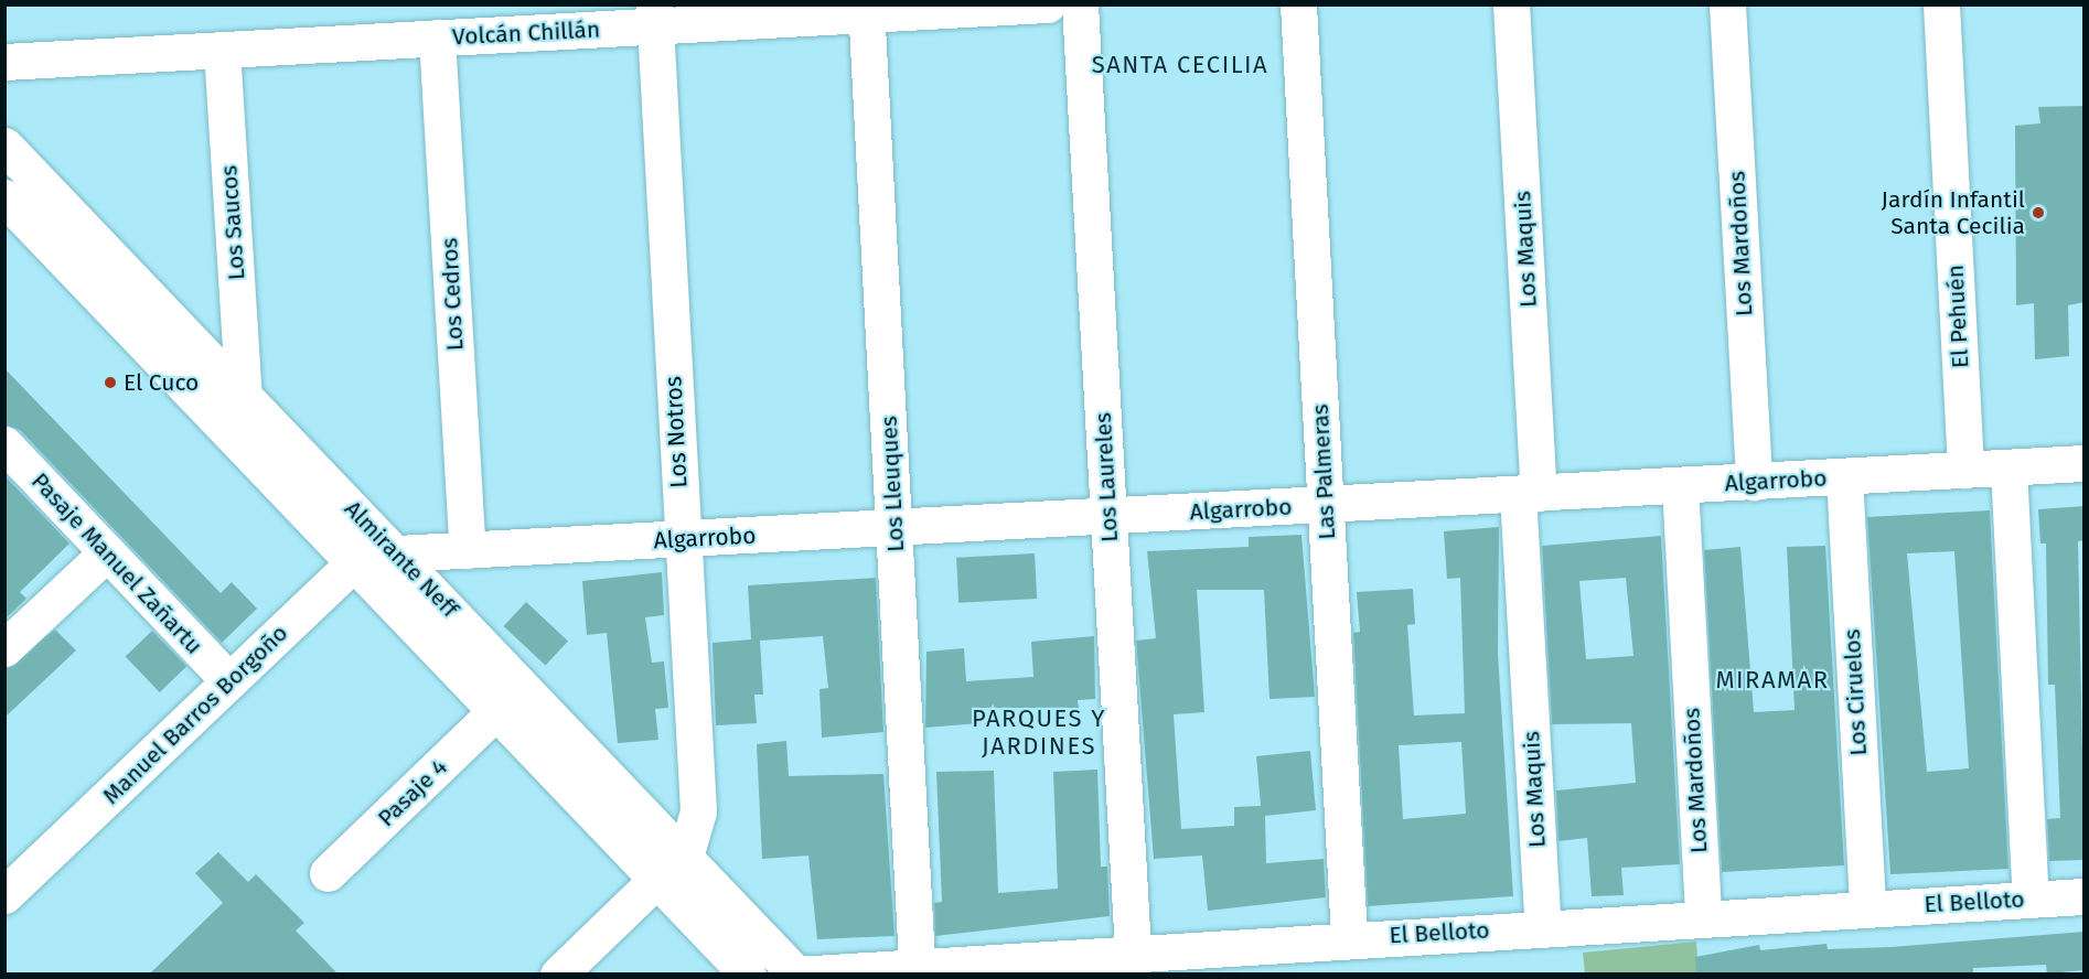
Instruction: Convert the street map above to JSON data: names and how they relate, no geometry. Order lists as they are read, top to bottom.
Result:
{
  "streets": {
    "street": [
      "Volcán Chillán",
      "Los Saucos",
      "Los Mardoños",
      "Los Maquis",
      "Los Cedros",
      "El Pehuén",
      "Los Notros",
      "Las Palmeras",
      "Los Laureles",
      "Algarrobo",
      "Los Lleuques",
      "Almirante Neff",
      "Pasaje Manuel Zañartu",
      "Los Ciruelos",
      "Manuel Barros Borgoño",
      "Pasaje 4",
      "El Belloto"
    ]
  },
  "crossings": [
    ["Volcán Chillán", "Los Saucos"],
    ["Volcán Chillán", "Los Cedros"],
    ["Volcán Chillán", "Los Notros"],
    ["Volcán Chillán", "Los Lleuques"],
    ["Los Saucos", "Almirante Neff"],
    ["Los Mardoños", "Algarrobo"],
    ["Los Mardoños", "El Belloto"],
    ["Los Maquis", "Algarrobo"],
    ["Los Maquis", "El Belloto"],
    ["Los Cedros", "Algarrobo"],
    ["El Pehuén", "Algarrobo"],
    ["Los Notros", "Algarrobo"],
    ["Los Notros", "Almirante Neff"],
    ["Las Palmeras", "Algarrobo"],
    ["Las Palmeras", "El Belloto"],
    ["Los Laureles", "Algarrobo"],
    ["Los Laureles", "El Belloto"],
    ["Algarrobo", "Los Lleuques"],
    ["Algarrobo", "Almirante Neff"],
    ["Algarrobo", "Los Ciruelos"],
    ["Los Lleuques", "El Belloto"],
    ["Almirante Neff", "Manuel Barros Borgoño"],
    ["Almirante Neff", "Pasaje 4"],
    ["Almirante Neff", "El Belloto"],
    ["Pasaje Manuel Zañartu", "Manuel Barros Borgoño"],
    ["Los Ciruelos", "El Belloto"]
  ],
  "districts": ["SANTA CECILIA", "MIRAMAR", "PARQUES Y JARDINES"],
  "places": ["Jardín Infantil Santa Cecilia", "El Cuco"]
}
